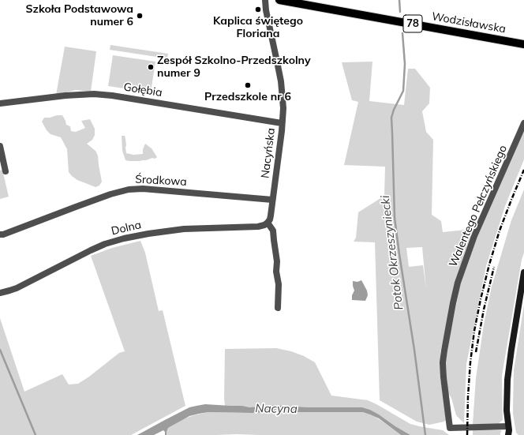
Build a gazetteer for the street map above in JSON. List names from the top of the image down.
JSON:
{
  "streets": {
    "main road": ["Wodzisławska", "78"],
    "street": [
      "Gołębia",
      "Nacyńska",
      "Środkowa",
      "Walentego Pełczyńskiego",
      "Dolna"
    ]
  },
  "crossings": [
    ["Gołębia", "Nacyńska"],
    ["Nacyńska", "Środkowa"],
    ["Nacyńska", "Dolna"]
  ],
  "water": ["Potok Okrzeszyniecki", "Nacyna"],
  "places": [
    "Kaplica świętego Floriana",
    "Szkoła Podstawowa numer 6",
    "Zespół Szkolno-Przedszkolny numer 9",
    "Przedszkole nr 6"
  ]
}
